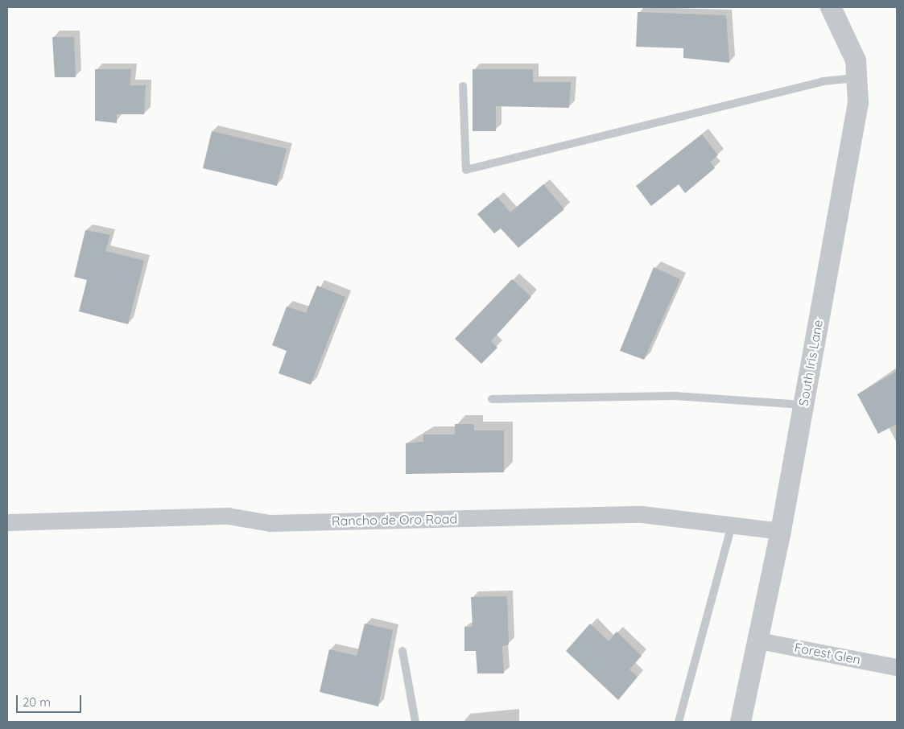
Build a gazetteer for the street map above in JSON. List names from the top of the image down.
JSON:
{
  "streets": {
    "street": ["South Iris Lane", "Rancho de Oro Road", "Forest Glen"]
  },
  "crossings": [
    ["South Iris Lane", "Rancho de Oro Road"],
    ["South Iris Lane", "Forest Glen"]
  ],
  "scale_bar": "20 m"
}
